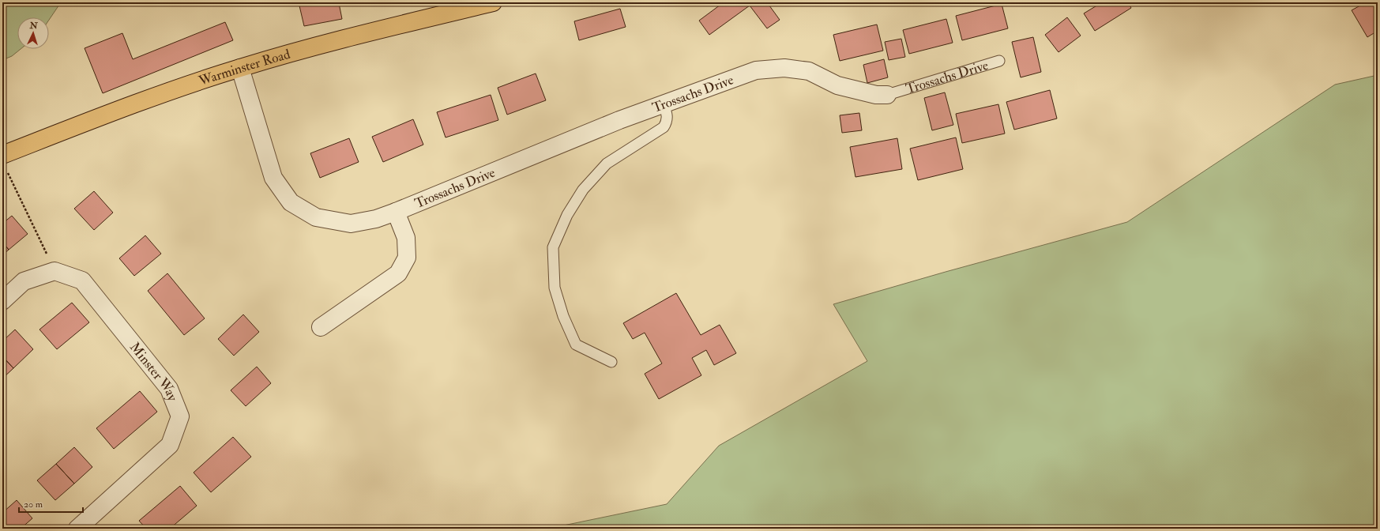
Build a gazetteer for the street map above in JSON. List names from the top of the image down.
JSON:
{
  "streets": {
    "highway": ["Warminster Road"],
    "street": ["Trossachs Drive", "Minster Way"]
  },
  "crossings": [
    ["Warminster Road", "Trossachs Drive"]
  ],
  "scale_bar": "20 m",
  "north": "top"
}
